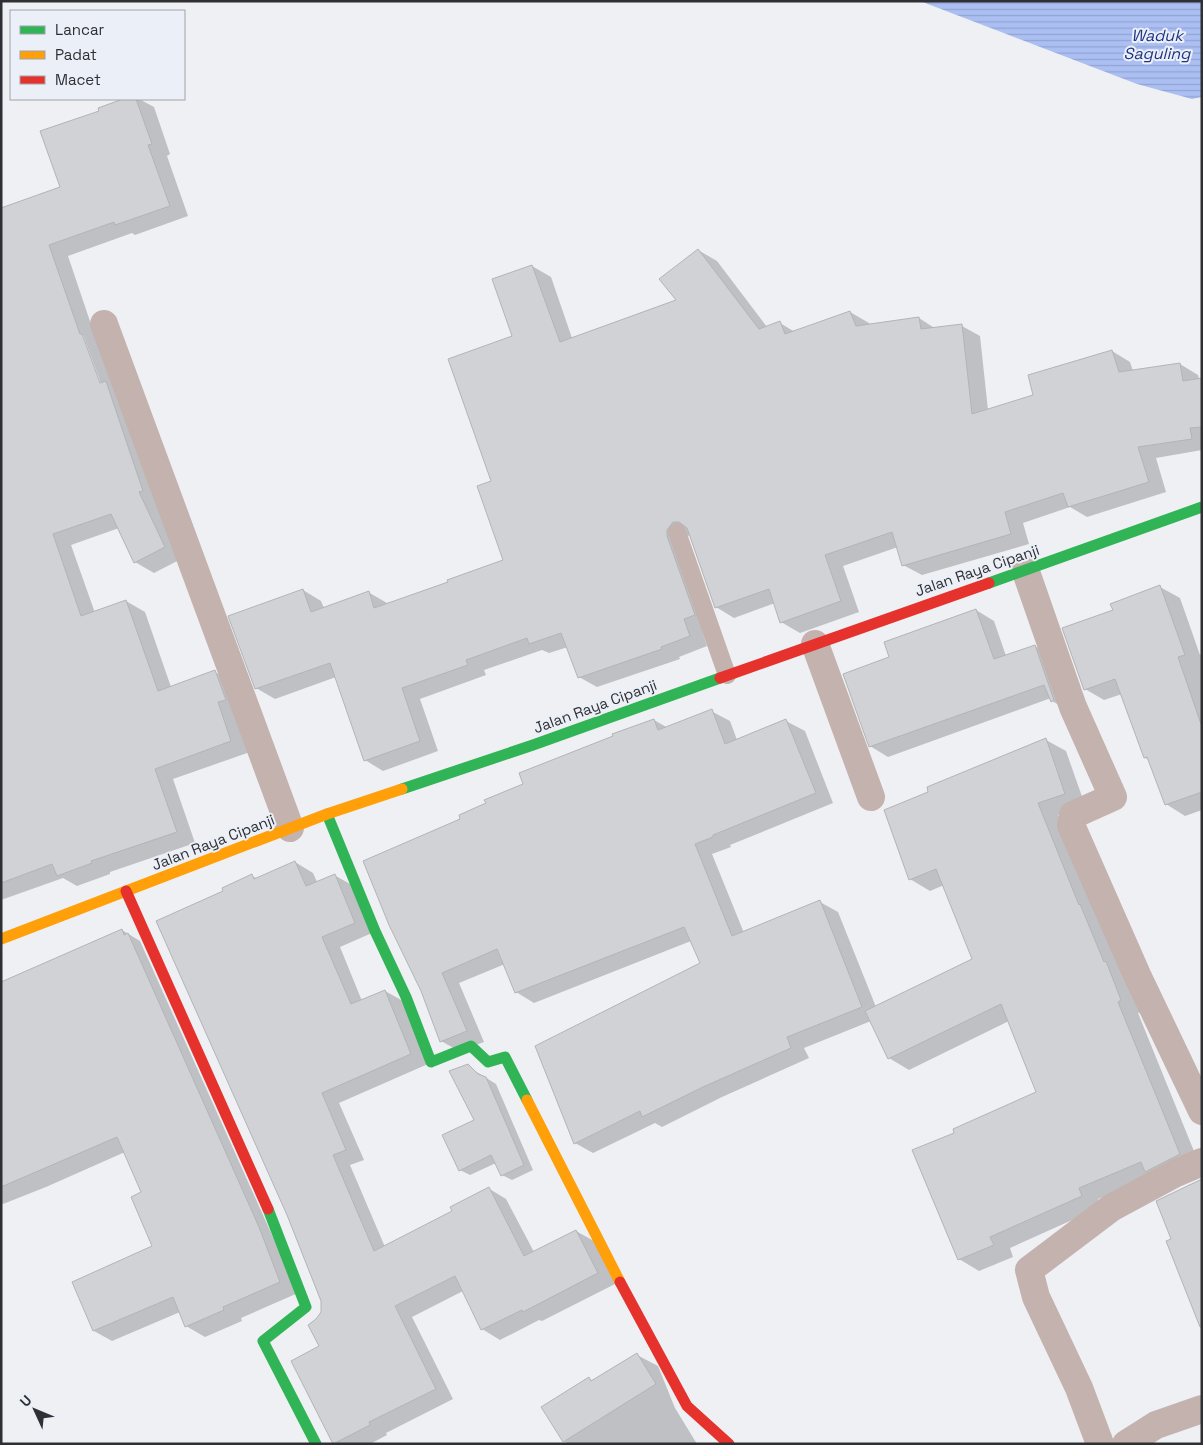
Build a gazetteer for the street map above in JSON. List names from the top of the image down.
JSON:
{
  "streets": {
    "street": ["Jalan Raya Cipanji"]
  },
  "water": ["Waduk Saguling"],
  "legend": ["Lancar", "Padat", "Macet"],
  "north": "top left"
}
